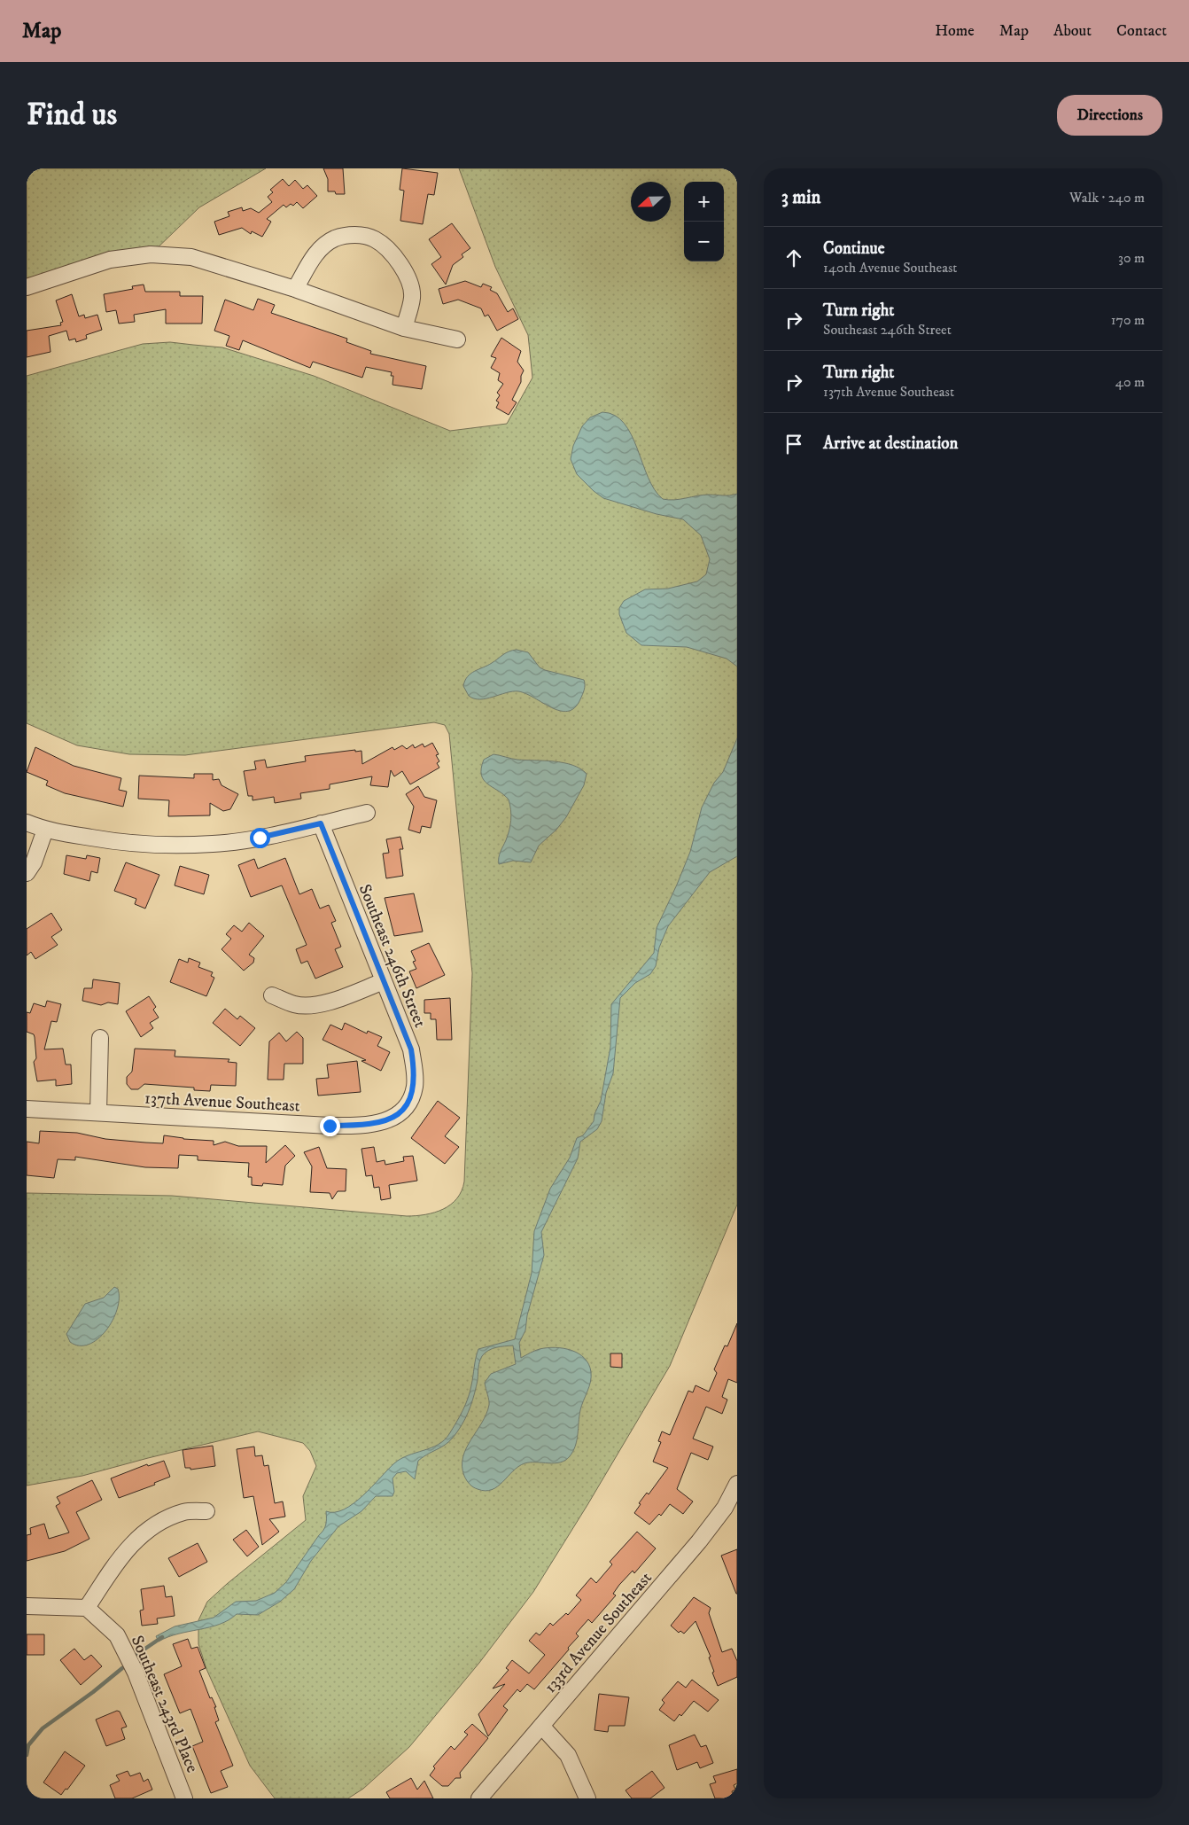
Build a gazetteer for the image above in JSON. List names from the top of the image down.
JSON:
{
  "streets": {
    "street": [
      "Southeast 246th Street",
      "137th Avenue Southeast",
      "133rd Avenue Southeast",
      "Southeast 243rd Place"
    ]
  },
  "crossings": [
    ["Southeast 246th Street", "137th Avenue Southeast"]
  ],
  "north": "left",
  "page": {
    "header": "Map",
    "nav": [
      "Home",
      "Map",
      "About",
      "Contact"
    ],
    "buttons": "Directions",
    "title": "Find us",
    "heading": ["3 min", "Walk · 240 m"],
    "map_buttons": ["+", "−"],
    "list": [
      ["Continue", "140th Avenue Southeast", "30 m"],
      ["Turn right", "Southeast 246th Street", "170 m"],
      ["Turn right", "137th Avenue Southeast", "40 m"],
      "Arrive at destination"
    ]
  }
}
